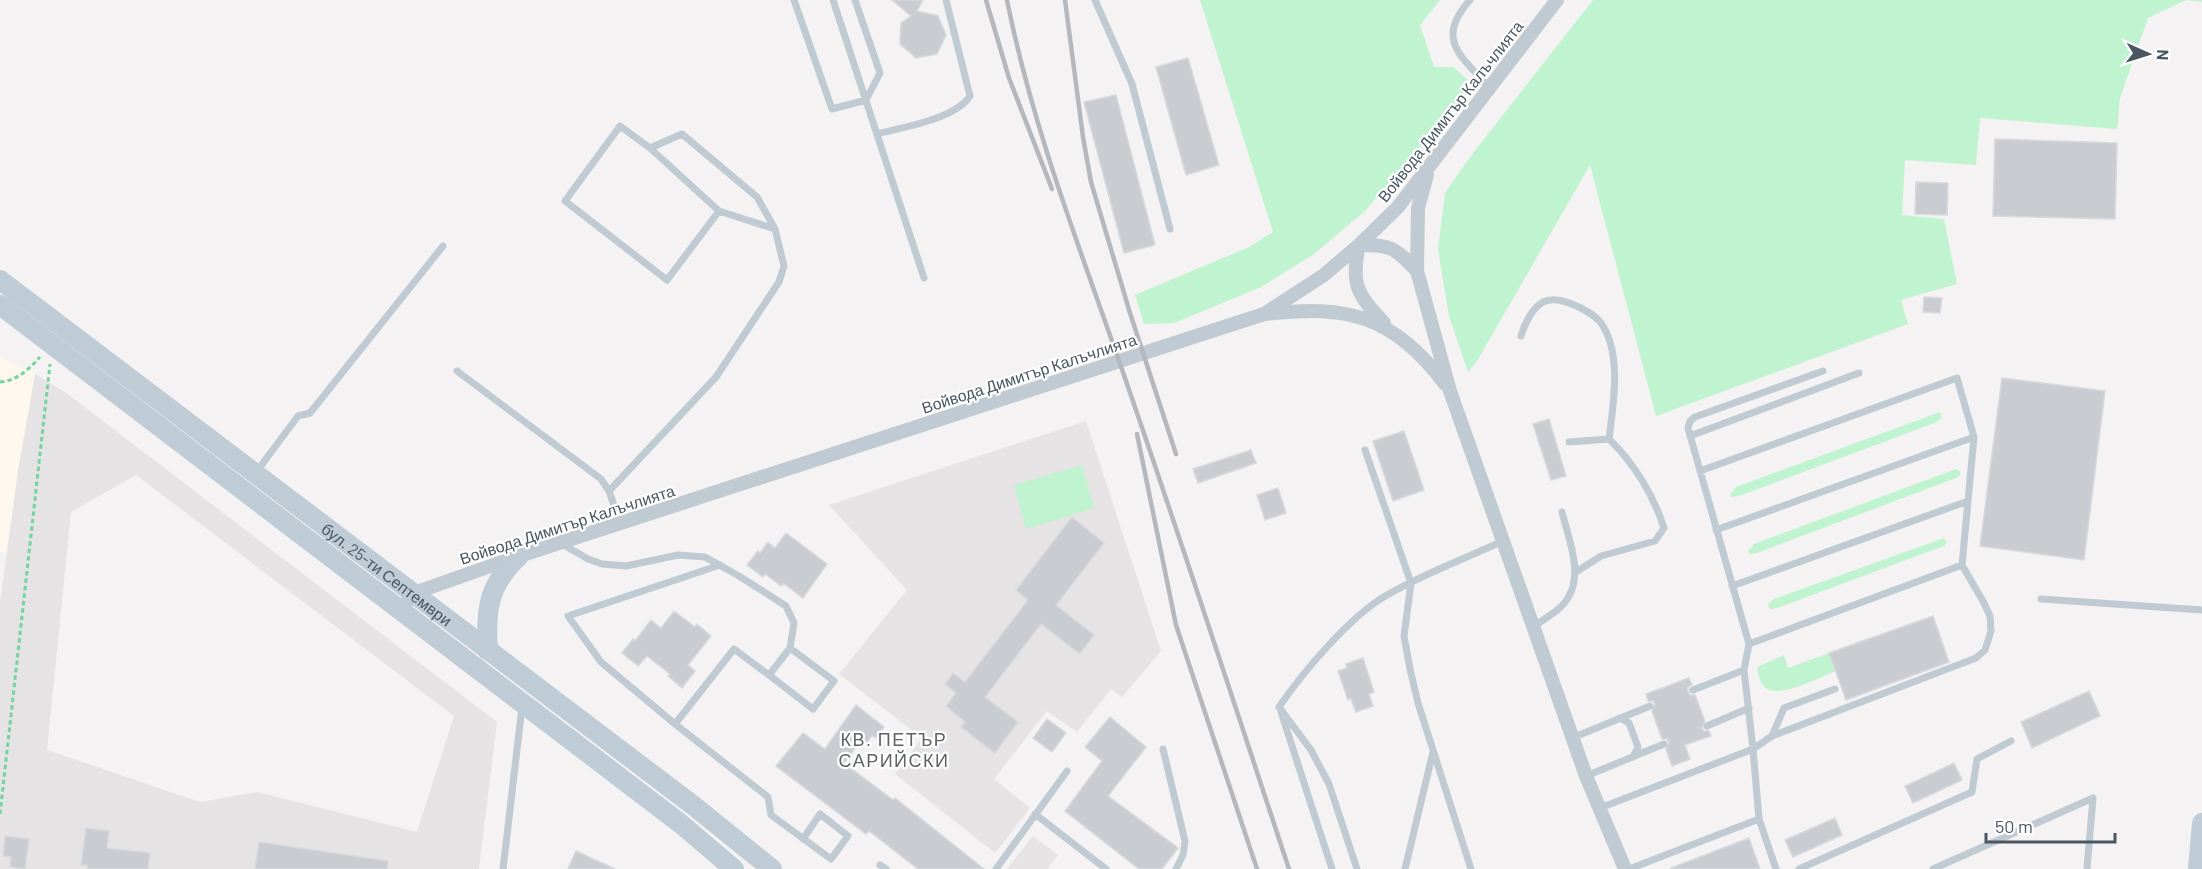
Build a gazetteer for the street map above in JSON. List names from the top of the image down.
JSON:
{
  "streets": {
    "main road": ["бул. 25-ти Септември"],
    "street": ["Войвода Димитър Калъчлията"]
  },
  "crossings": [
    ["Войвода Димитър Калъчлията", "бул. 25-ти Септември"]
  ],
  "districts": ["КВ. ПЕТЪР САРИЙСКИ"],
  "scale_bar": "50 m",
  "north": "right"
}
